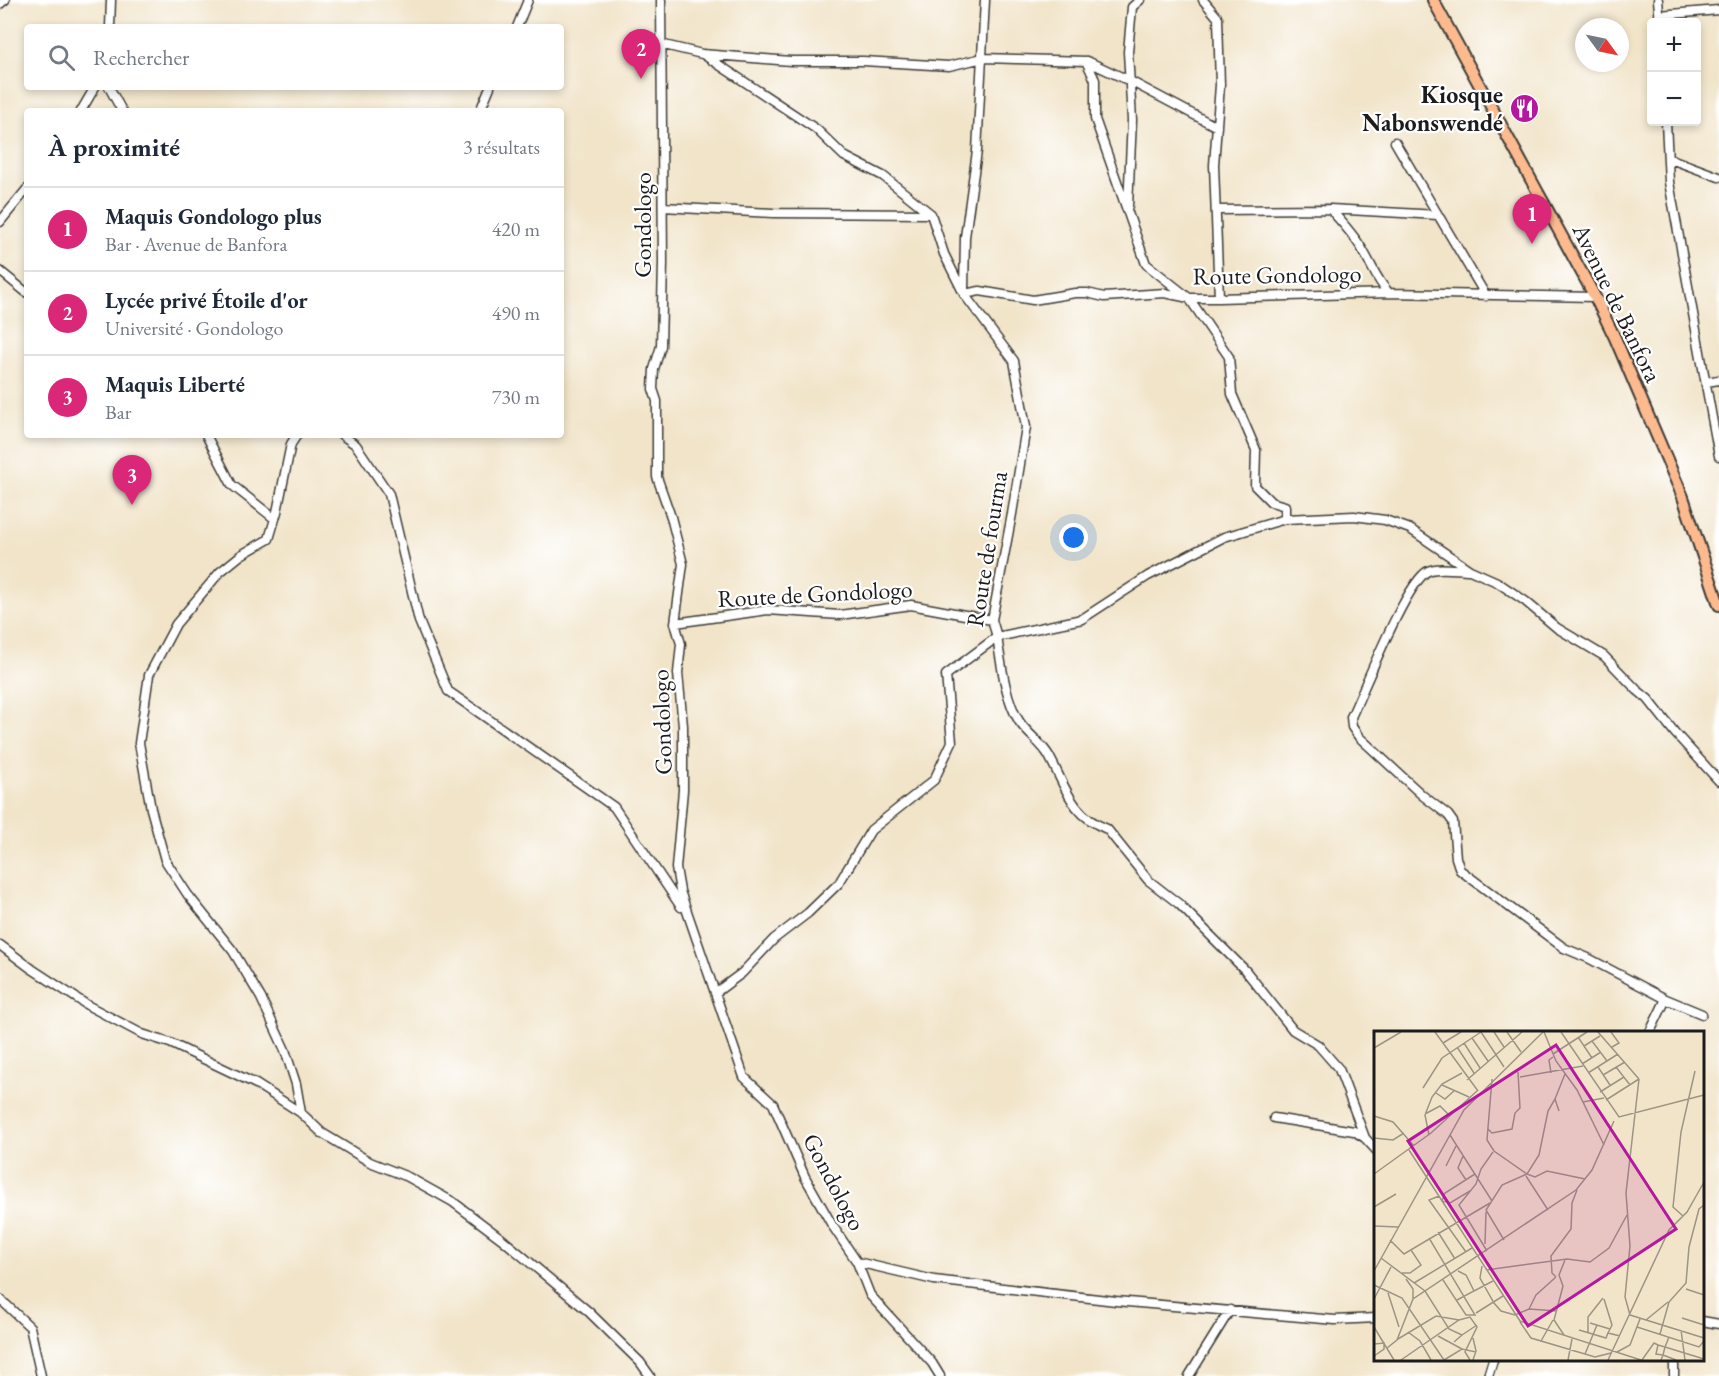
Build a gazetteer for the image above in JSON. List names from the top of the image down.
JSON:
{
  "streets": {
    "main road": ["Avenue de Banfora"],
    "street": [
      "Gondologo",
      "Route Gondologo",
      "Route de fourma",
      "Route de Gondologo"
    ]
  },
  "crossings": [
    ["Gondologo", "Route de fourma"],
    ["Gondologo", "Route de Gondologo"],
    ["Route Gondologo", "Avenue de Banfora"],
    ["Route Gondologo", "Route de fourma"],
    ["Route de fourma", "Route de Gondologo"]
  ],
  "places": {
    "restaurant": ["Kiosque Nabonswendé"]
  },
  "north": "bottom right",
  "page": {
    "map_buttons": ["+", "−"],
    "search": "Rechercher",
    "pins": ["2", "1", "3"],
    "heading": ["À proximité", "3 résultats"],
    "list": [
      {
        "mark": "1",
        "name": "Maquis Gondologo plus",
        "note": "Bar · Avenue de Banfora",
        "value": "420 m"
      },
      {
        "mark": "2",
        "name": "Lycée privé Étoile d'or",
        "note": "Université · Gondologo",
        "value": "490 m"
      },
      {
        "mark": "3",
        "name": "Maquis Liberté",
        "note": "Bar",
        "value": "730 m"
      }
    ]
  }
}
